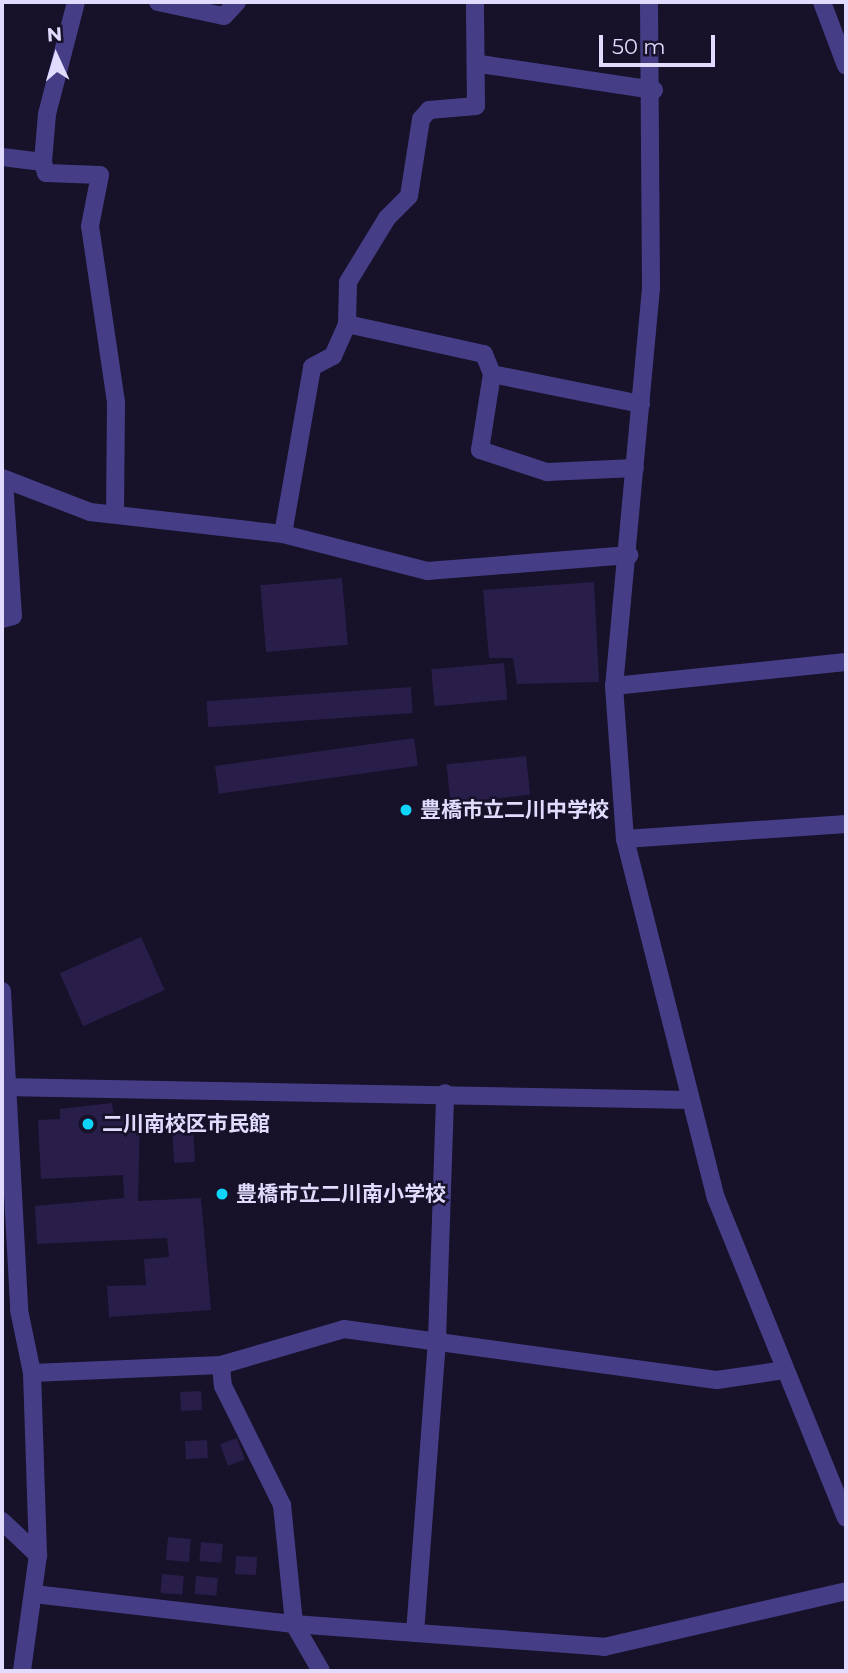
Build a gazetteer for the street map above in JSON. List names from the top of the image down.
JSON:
{
  "places": ["豊橋市立二川中学校", "二川南校区市民館", "豊橋市立二川南小学校"],
  "scale_bar": "50 m",
  "north": "top"
}
